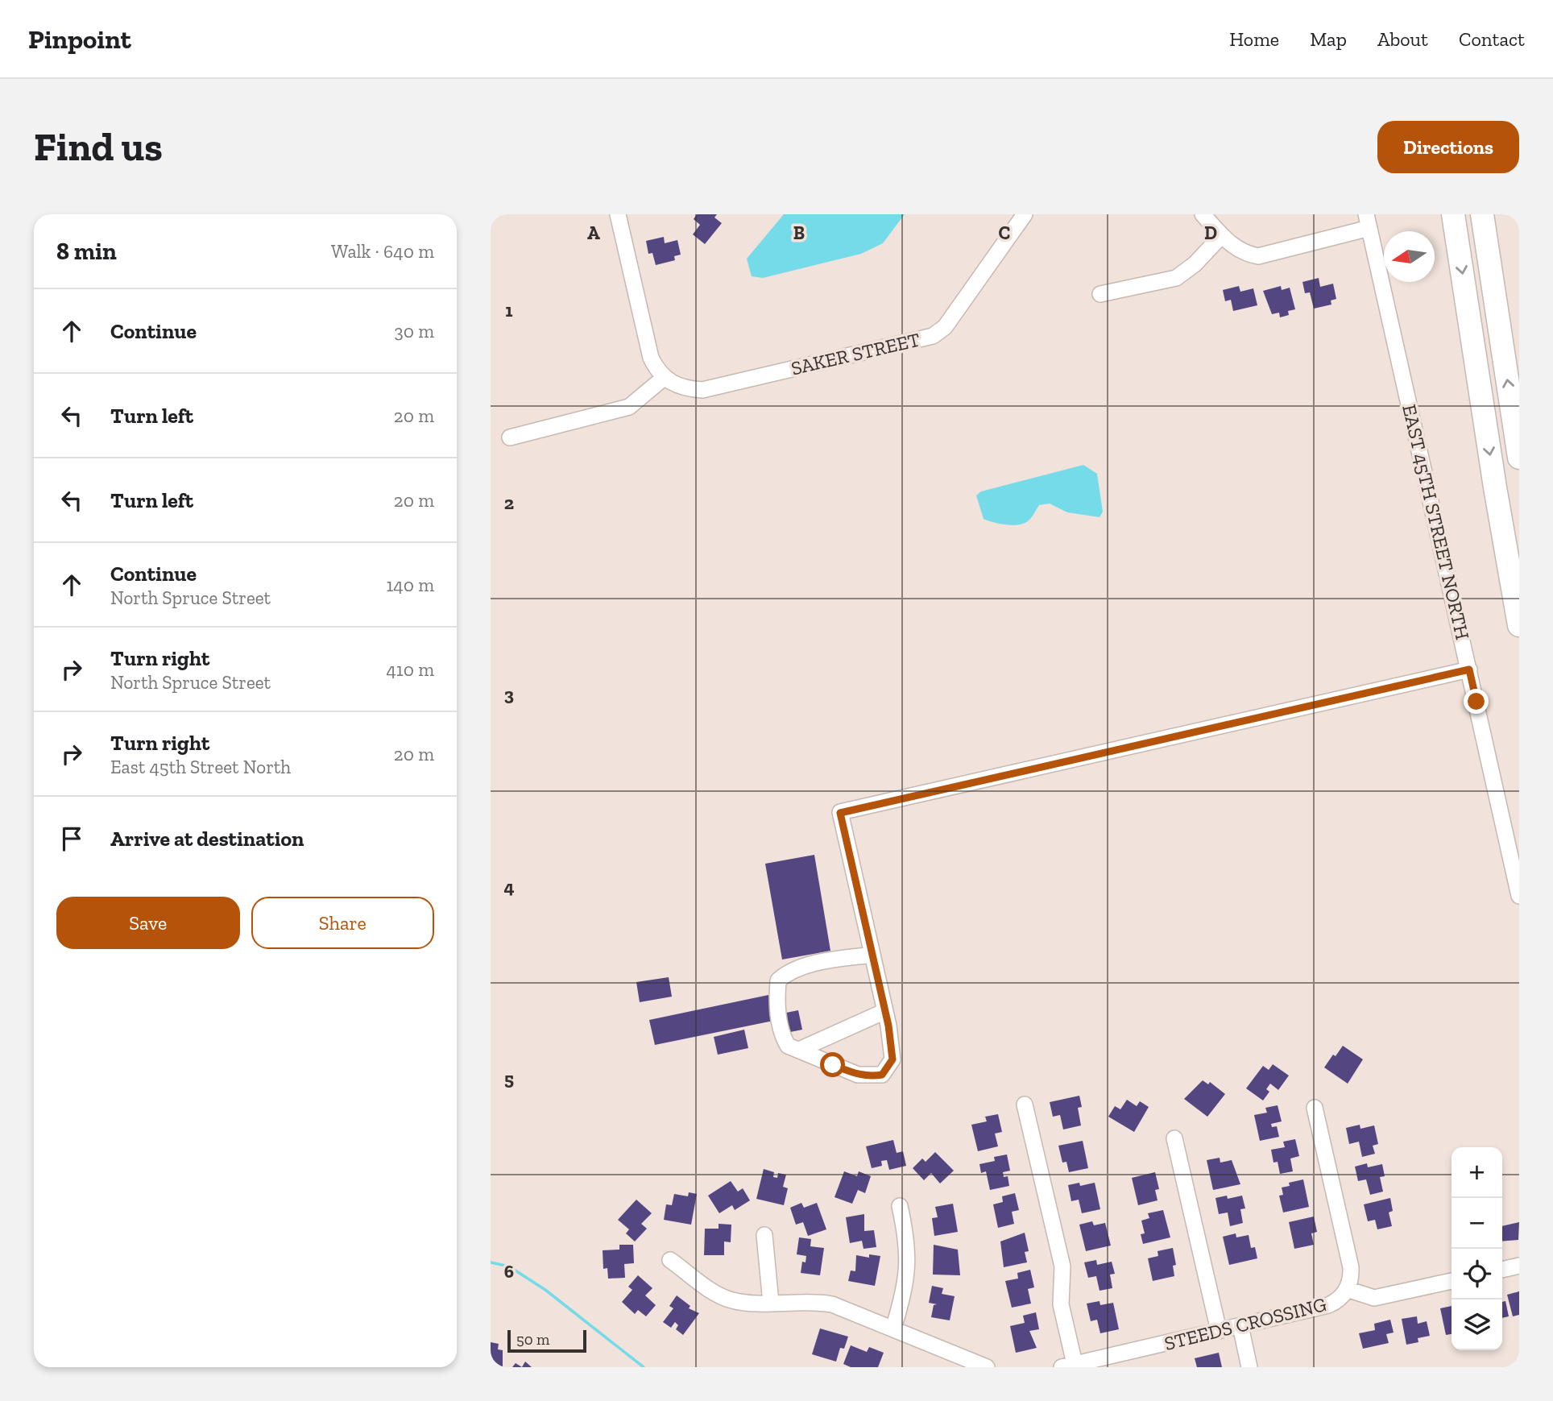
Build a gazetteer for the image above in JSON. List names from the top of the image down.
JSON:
{
  "streets": {
    "street": ["SAKER STREET", "EAST 45TH STREET NORTH", "STEEDS CROSSING"]
  },
  "scale_bar": "50 m",
  "north": "left",
  "page": {
    "header": "Pinpoint",
    "nav": [
      "Home",
      "Map",
      "About",
      "Contact"
    ],
    "buttons": [
      "Directions",
      ["Save", "Share"]
    ],
    "title": "Find us",
    "heading": ["8 min", "Walk · 640 m"],
    "list": [
      ["Continue", "30 m"],
      ["Turn left", "20 m"],
      ["Turn left", "20 m"],
      ["Continue", "North Spruce Street", "140 m"],
      ["Turn right", "North Spruce Street", "410 m"],
      ["Turn right", "East 45th Street North", "20 m"],
      "Arrive at destination"
    ],
    "map_buttons": ["+", "−"],
    "scale": "50 m"
  },
  "grid": {
    "columns": [
      "A",
      "B",
      "C",
      "D"
    ],
    "rows": [
      "1",
      "2",
      "3",
      "4",
      "5",
      "6"
    ]
  }
}
